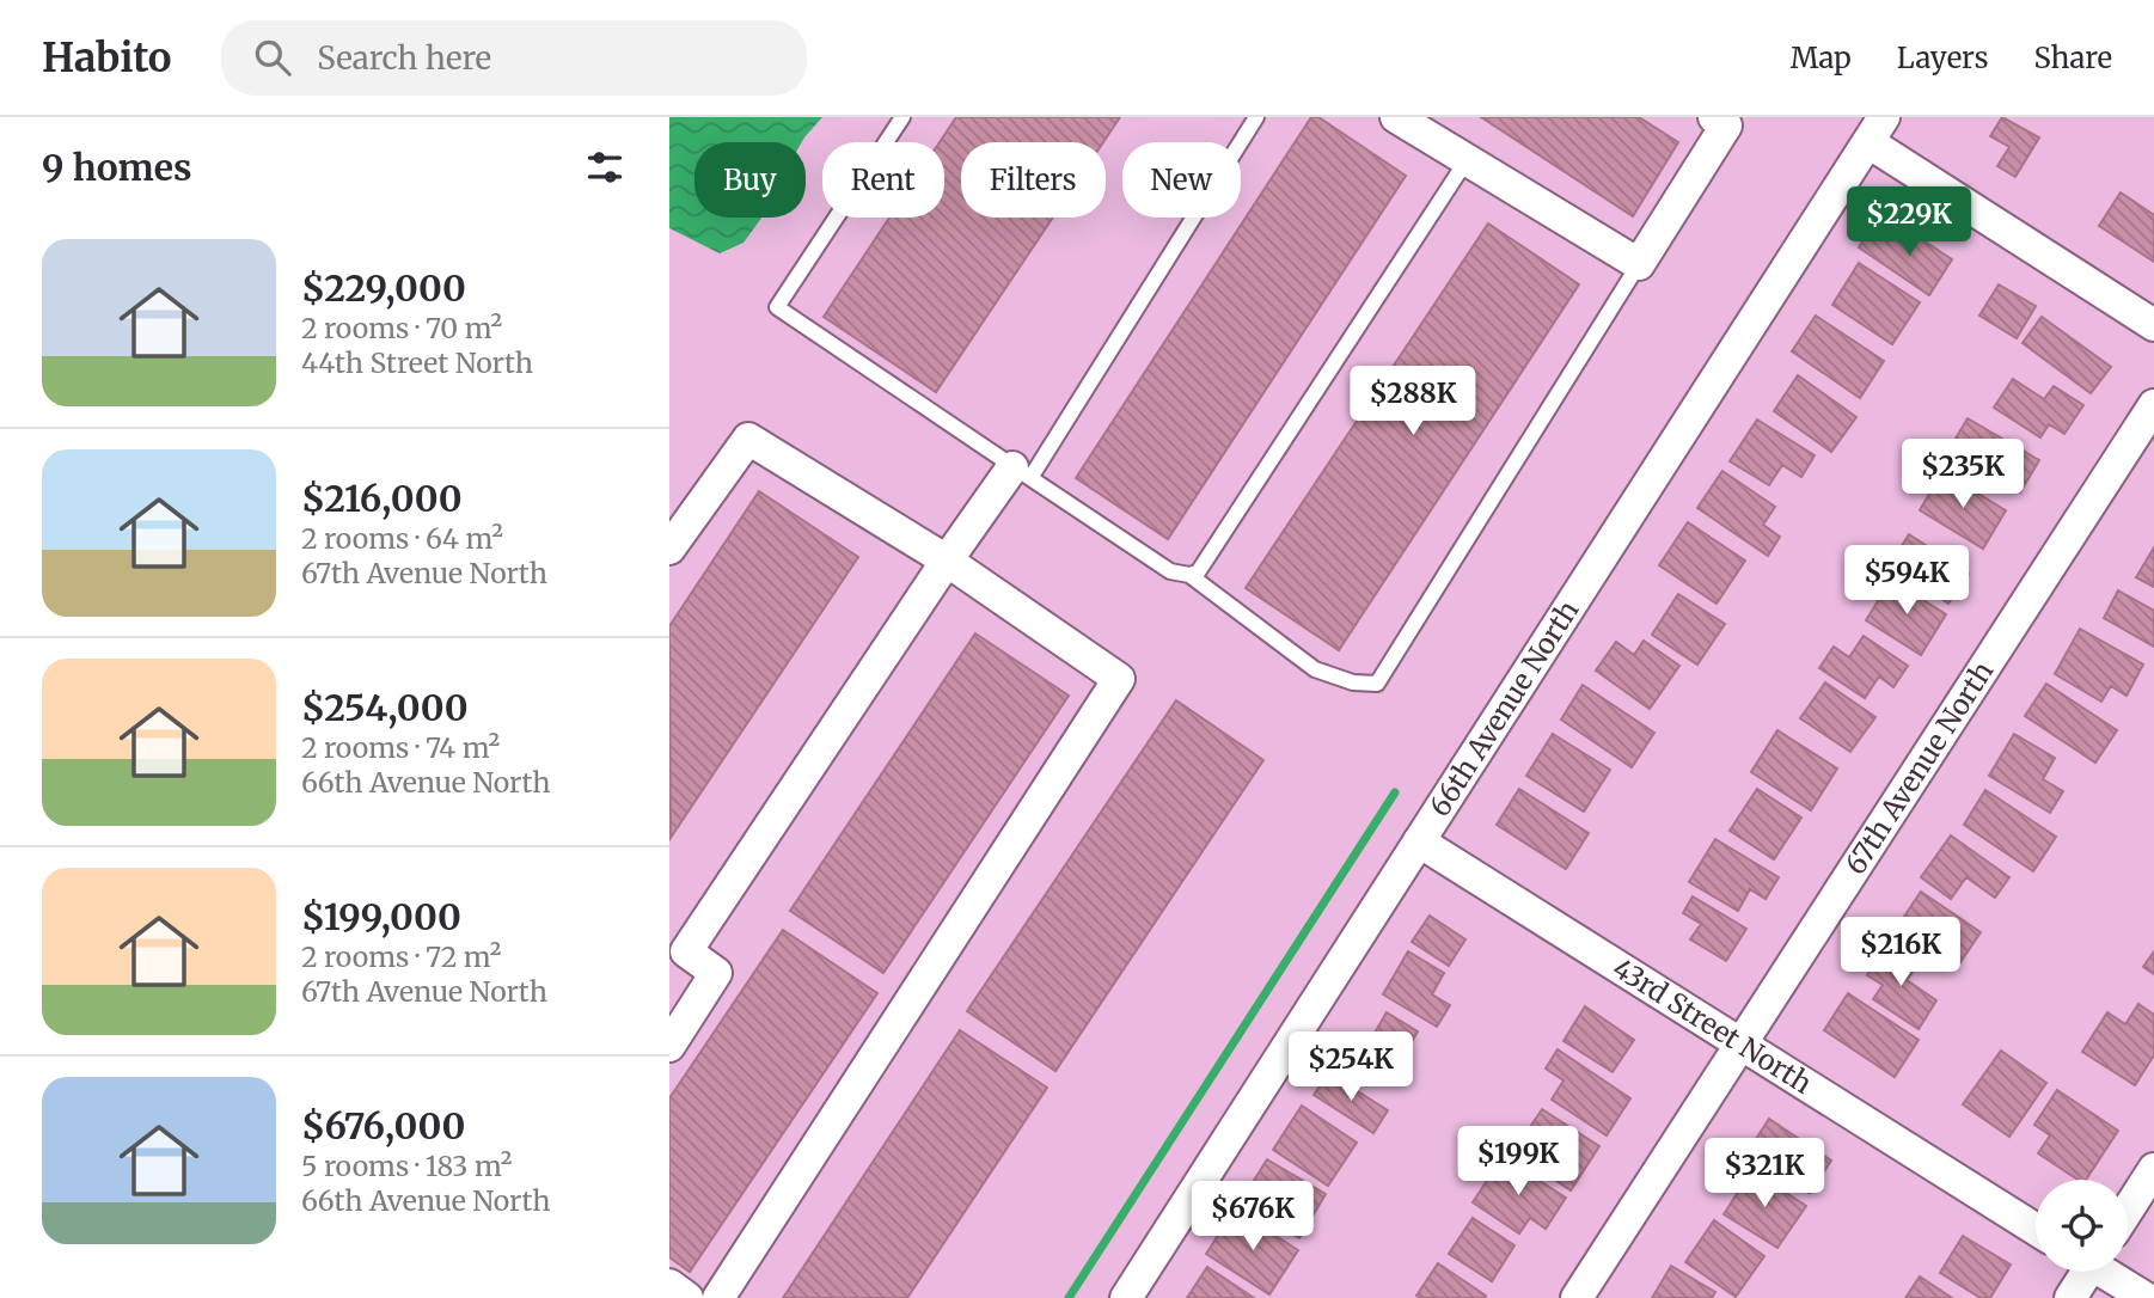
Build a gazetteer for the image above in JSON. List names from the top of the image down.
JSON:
{
  "streets": {
    "street": ["66th Avenue North", "67th Avenue North", "43rd Street North"]
  },
  "crossings": [
    ["66th Avenue North", "43rd Street North"],
    ["67th Avenue North", "43rd Street North"]
  ],
  "page": {
    "header": "Habito",
    "search": "Search here",
    "nav": ["Map", "Layers", "Share"],
    "heading": "9 homes",
    "chip": [
      "Buy",
      "Rent",
      "Filters",
      "New"
    ],
    "price": [
      "$229K",
      "$288K",
      "$235K",
      "$594K",
      "$216K",
      "$254K",
      "$199K",
      "$321K",
      "$676K"
    ],
    "list": [
      {
        "name": "$229,000",
        "note": "2 rooms · 70 m² · 44th Street North"
      },
      {
        "name": "$216,000",
        "note": "2 rooms · 64 m² · 67th Avenue North"
      },
      {
        "name": "$254,000",
        "note": "2 rooms · 74 m² · 66th Avenue North"
      },
      {
        "name": "$199,000",
        "note": "2 rooms · 72 m² · 67th Avenue North"
      },
      {
        "name": "$676,000",
        "note": "5 rooms · 183 m² · 66th Avenue North"
      }
    ]
  }
}
